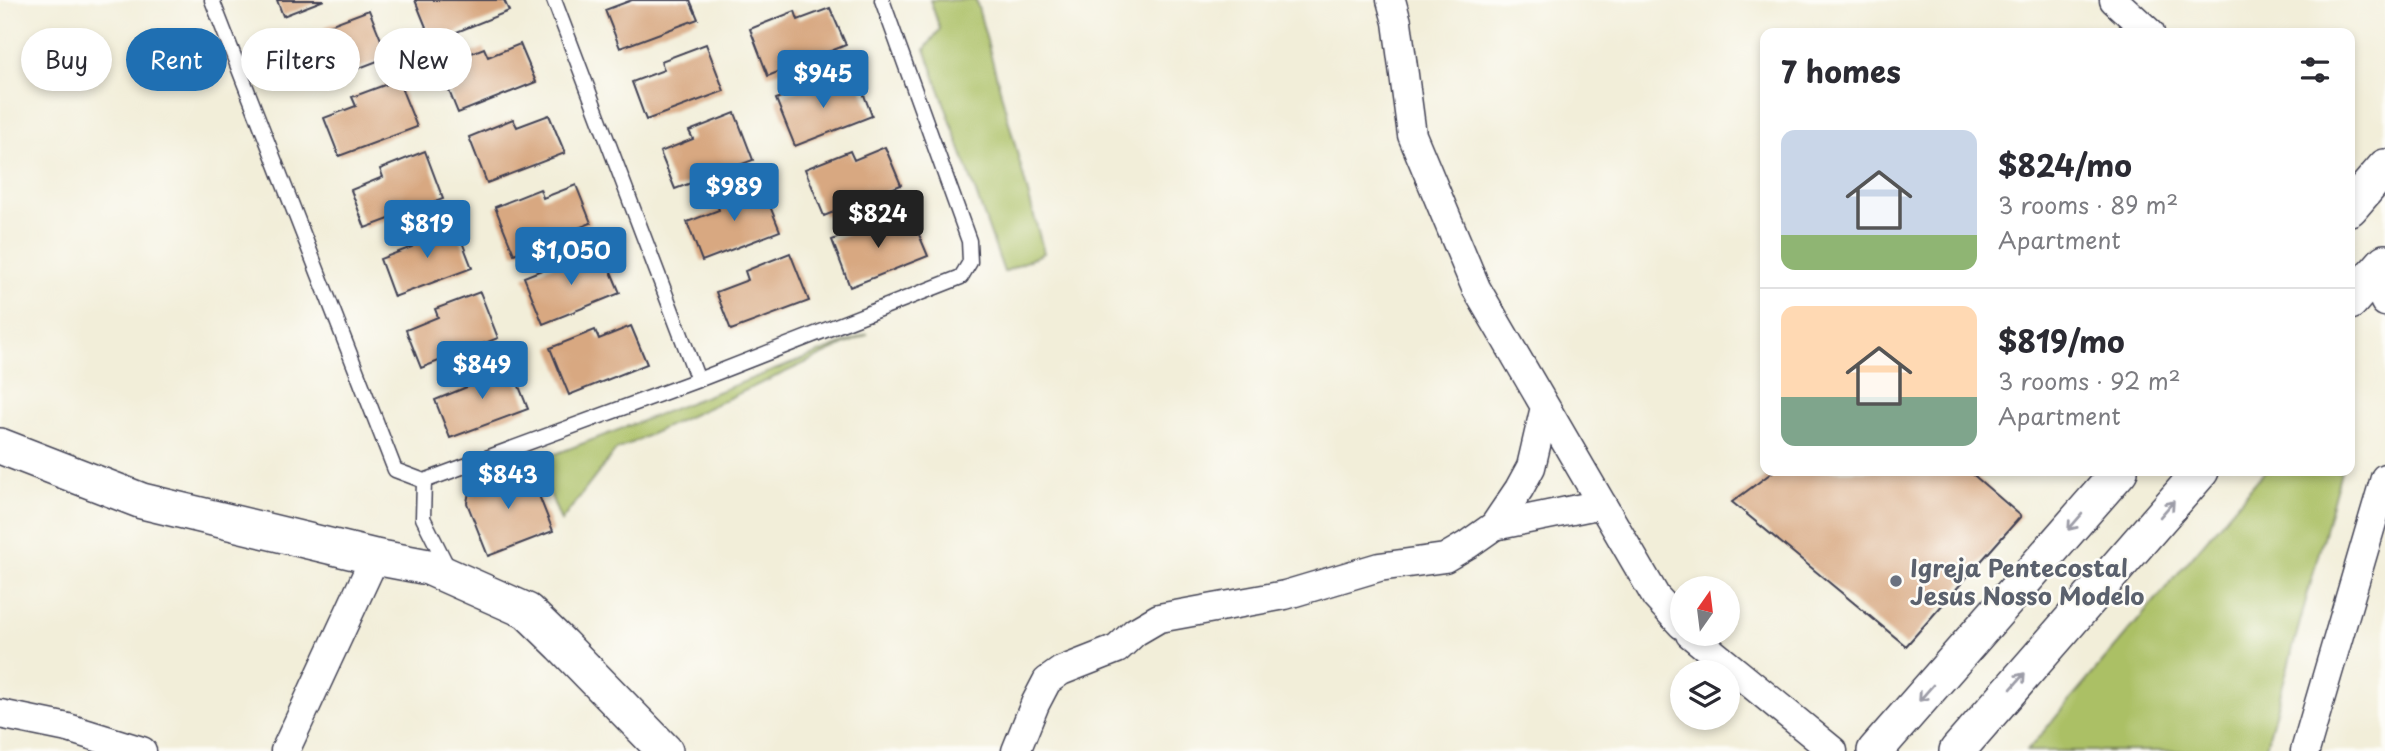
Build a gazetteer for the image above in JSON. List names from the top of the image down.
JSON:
{
  "places": ["Igreja Pentecostal Jesus Nosso Modelo"],
  "north": "top",
  "page": {
    "chip": [
      "Buy",
      "Rent",
      "Filters",
      "New"
    ],
    "heading": "7 homes",
    "price": [
      "$945",
      "$989",
      "$824",
      "$819",
      "$1,050",
      "$849",
      "$843"
    ],
    "list": [
      {
        "name": "$824/mo",
        "note": "3 rooms · 89 m² · Apartment"
      },
      {
        "name": "$819/mo",
        "note": "3 rooms · 92 m² · Apartment"
      }
    ]
  }
}
